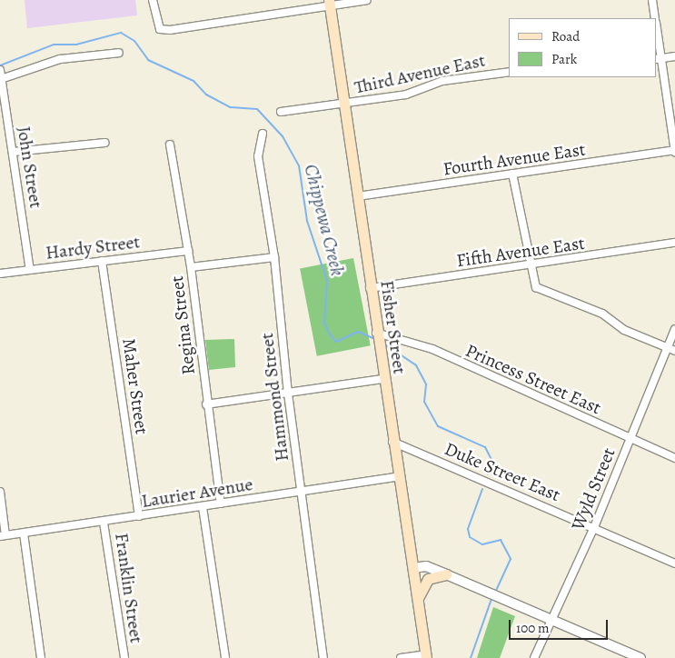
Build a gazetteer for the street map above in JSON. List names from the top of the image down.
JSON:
{
  "streets": {
    "main road": ["Fisher Street"],
    "street": [
      "Third Avenue East",
      "Fourth Avenue East",
      "John Street",
      "Hardy Street",
      "Fifth Avenue East",
      "Regina Street",
      "Princess Street East",
      "Maher Street",
      "Hammond Street",
      "Duke Street East",
      "Wyld Street",
      "Laurier Avenue",
      "Franklin Street"
    ]
  },
  "crossings": [
    ["Third Avenue East", "Fisher Street"],
    ["Fourth Avenue East", "Fisher Street"],
    ["John Street", "Hardy Street"],
    ["Hardy Street", "Regina Street"],
    ["Hardy Street", "Maher Street"],
    ["Fifth Avenue East", "Fisher Street"],
    ["Regina Street", "Laurier Avenue"],
    ["Fisher Street", "Princess Street East"],
    ["Fisher Street", "Duke Street East"],
    ["Fisher Street", "Laurier Avenue"],
    ["Princess Street East", "Wyld Street"],
    ["Maher Street", "Laurier Avenue"],
    ["Hammond Street", "Laurier Avenue"],
    ["Duke Street East", "Wyld Street"],
    ["Laurier Avenue", "Franklin Street"]
  ],
  "water": ["Chippewa Creek"],
  "legend": ["Road", "Park"],
  "scale_bar": "100 m"
}
